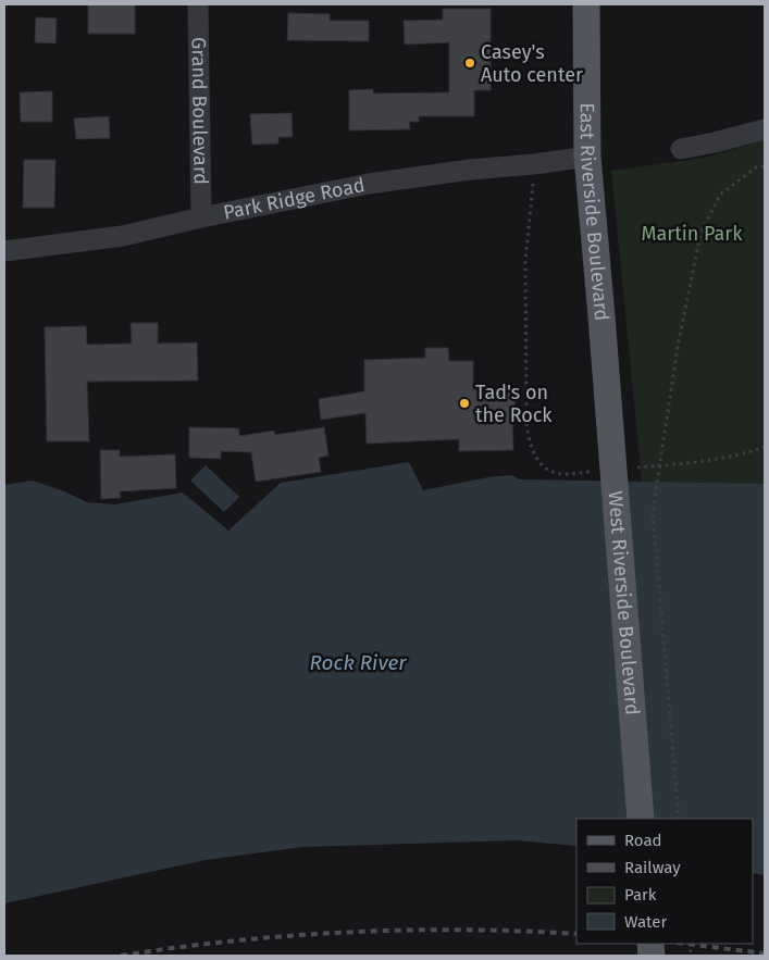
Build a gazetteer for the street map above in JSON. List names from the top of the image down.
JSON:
{
  "streets": {
    "main road": ["East Riverside Boulevard", "West Riverside Boulevard"],
    "street": ["Grand Boulevard", "Park Ridge Road"]
  },
  "crossings": [
    ["Grand Boulevard", "Park Ridge Road"],
    ["Park Ridge Road", "East Riverside Boulevard"],
    ["East Riverside Boulevard", "West Riverside Boulevard"]
  ],
  "water": ["Rock River"],
  "parks": ["Martin Park"],
  "places": ["Casey's Auto center", "Tad's on the Rock"],
  "legend": [
    "Road",
    "Railway",
    "Park",
    "Water"
  ]
}
